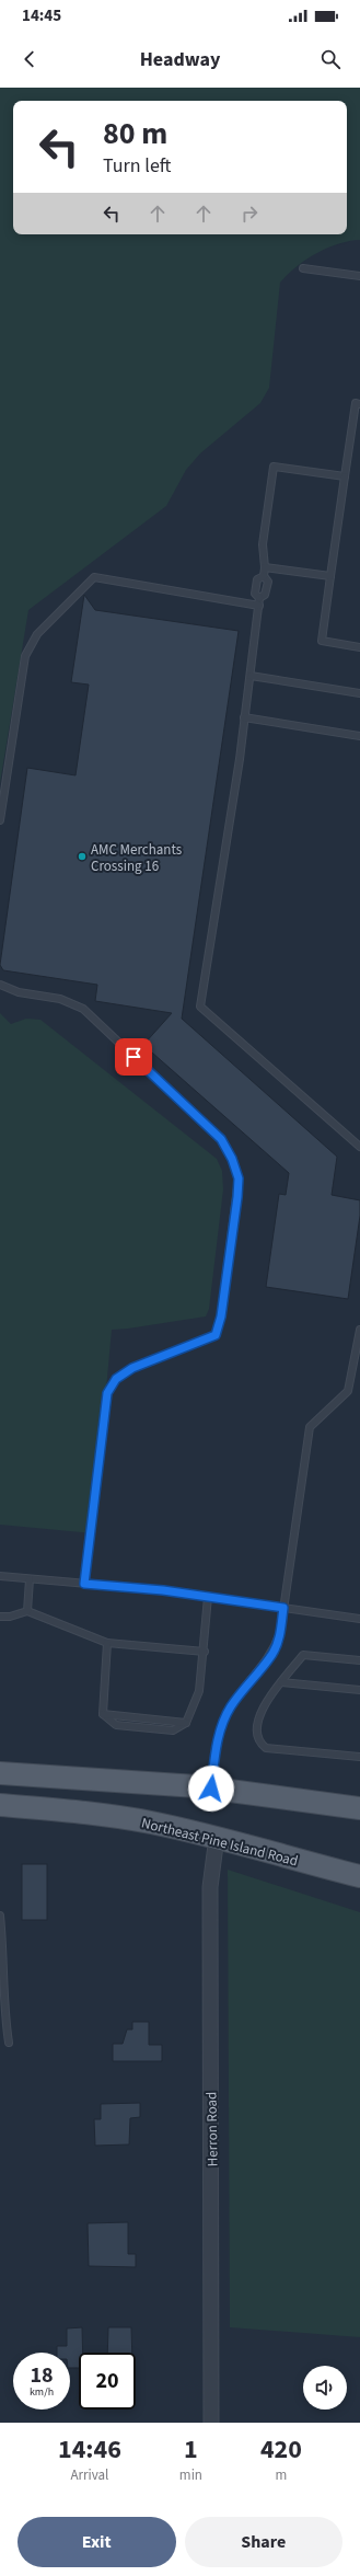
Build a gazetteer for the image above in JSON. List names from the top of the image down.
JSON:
{
  "streets": {
    "main road": ["Northeast Pine Island Road"],
    "street": ["Herron Road"]
  },
  "crossings": [
    ["Northeast Pine Island Road", "Herron Road"]
  ],
  "places": ["AMC Merchants Crossing 16"],
  "page": {
    "status": "14:45",
    "header": "Headway",
    "turn": ["80 m", "Turn left"],
    "speed": "18 km/h",
    "limit": "20",
    "eta": [
      "14:46",
      "Arrival",
      "1",
      "min",
      "420",
      "m"
    ],
    "buttons": ["Exit", "Share"]
  }
}
